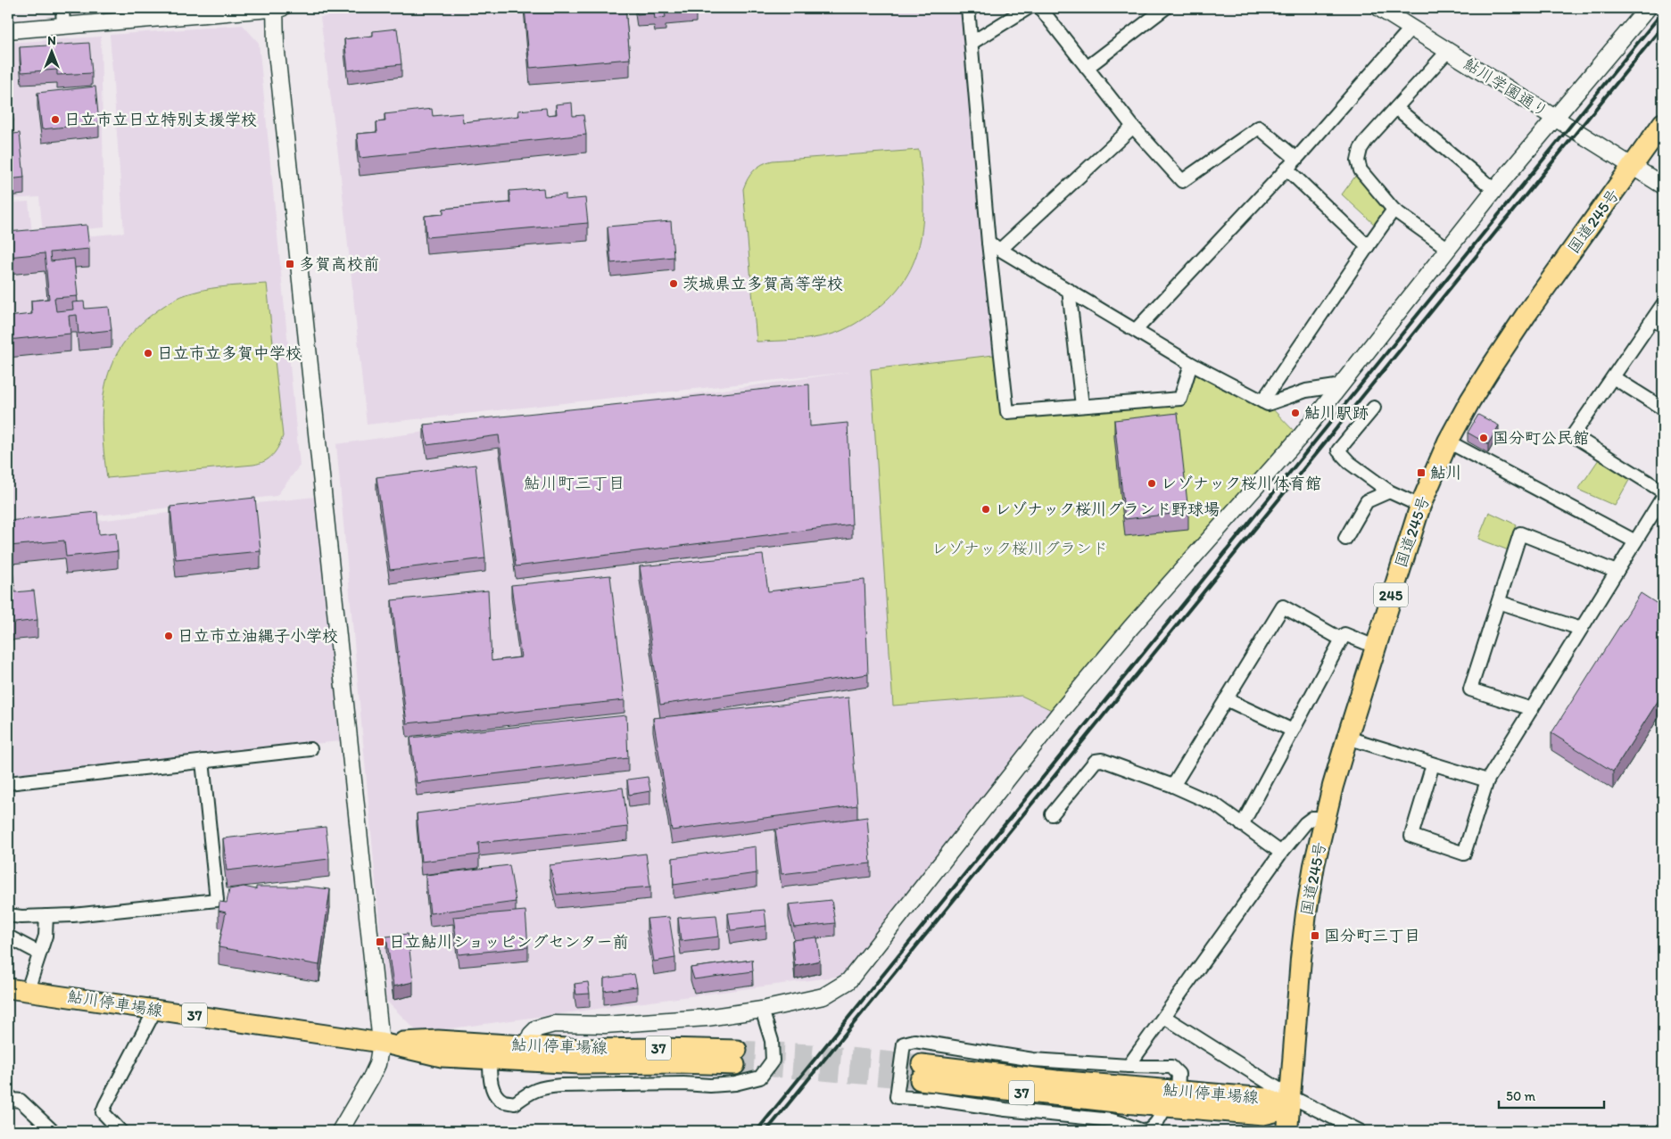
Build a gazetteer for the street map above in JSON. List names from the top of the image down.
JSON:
{
  "streets": {
    "highway": ["国道245号", "245"],
    "main road": ["鮎川停車場線", "37"],
    "street": ["鮎川学園通り"]
  },
  "crossings": [
    ["鮎川学園通り", "国道245号"],
    ["国道245号", "鮎川停車場線"]
  ],
  "districts": ["鮎川町三丁目"],
  "parks": ["レゾナック桜川グランド"],
  "places": {
    "other": [
      "日立市立日立特別支援学校",
      "茨城県立多賀高等学校",
      "日立市立多賀中学校",
      "鮎川駅跡",
      "国分町公民館",
      "レゾナック桜川体育館",
      "レゾナック桜川グランド野球場",
      "日立市立油縄子小学校"
    ],
    "transit": [
      "多賀高校前",
      "鮎川",
      "国分町三丁目",
      "日立鮎川ショッピングセンター前"
    ]
  },
  "scale_bar": "50 m",
  "north": "top"
}
